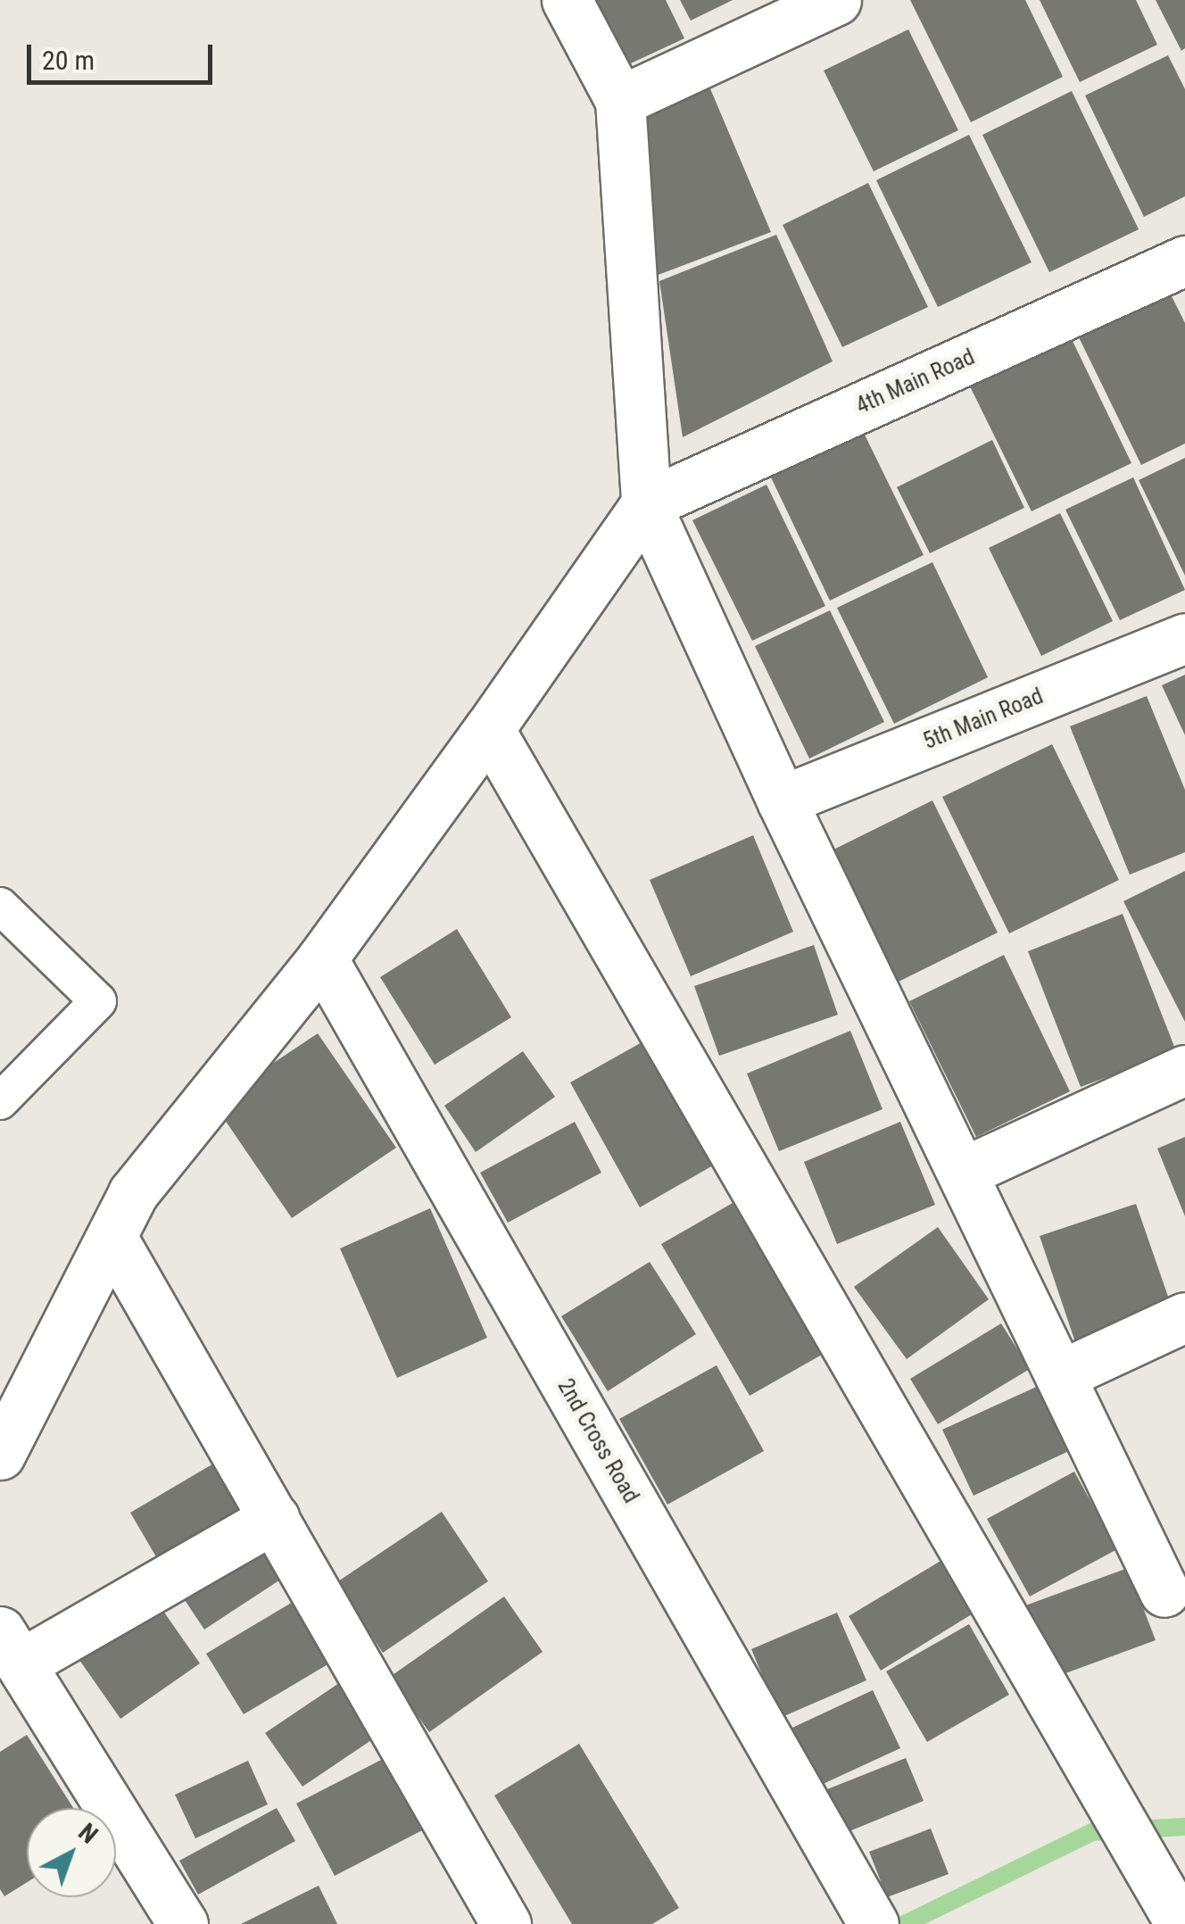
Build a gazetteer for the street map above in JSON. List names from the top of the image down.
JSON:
{
  "streets": {
    "street": ["4th Main Road", "5th Main Road", "2nd Cross Road"]
  },
  "scale_bar": "20 m",
  "north": "top right"
}
